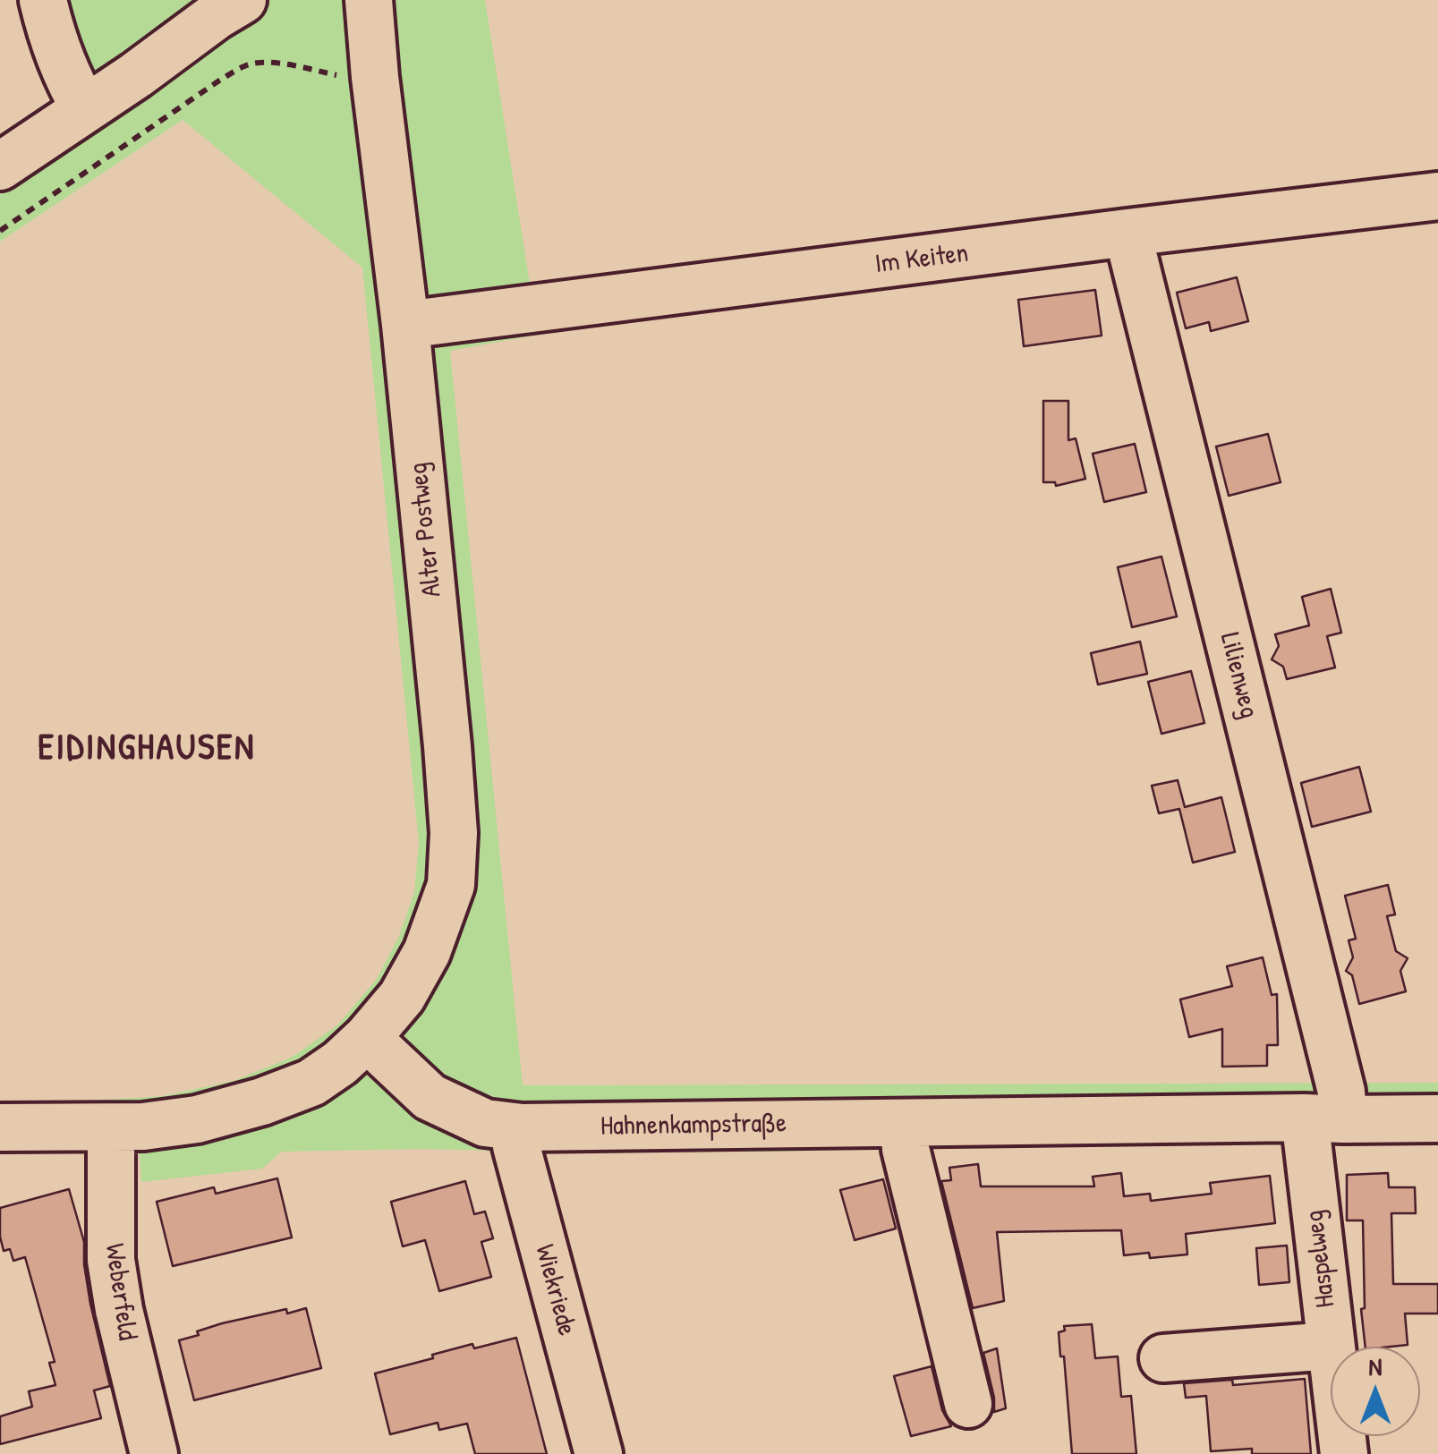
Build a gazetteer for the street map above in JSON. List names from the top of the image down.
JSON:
{
  "streets": {
    "street": [
      "Im Keiten",
      "Alter Postweg",
      "Lilienweg",
      "Hahnenkampstraße",
      "Haspelweg",
      "Wiekriede",
      "Weberfeld"
    ]
  },
  "crossings": [
    ["Im Keiten", "Alter Postweg"],
    ["Im Keiten", "Lilienweg"],
    ["Alter Postweg", "Hahnenkampstraße"],
    ["Lilienweg", "Hahnenkampstraße"],
    ["Lilienweg", "Haspelweg"],
    ["Hahnenkampstraße", "Haspelweg"],
    ["Hahnenkampstraße", "Wiekriede"]
  ],
  "districts": ["EIDINGHAUSEN"],
  "north": "top"
}
